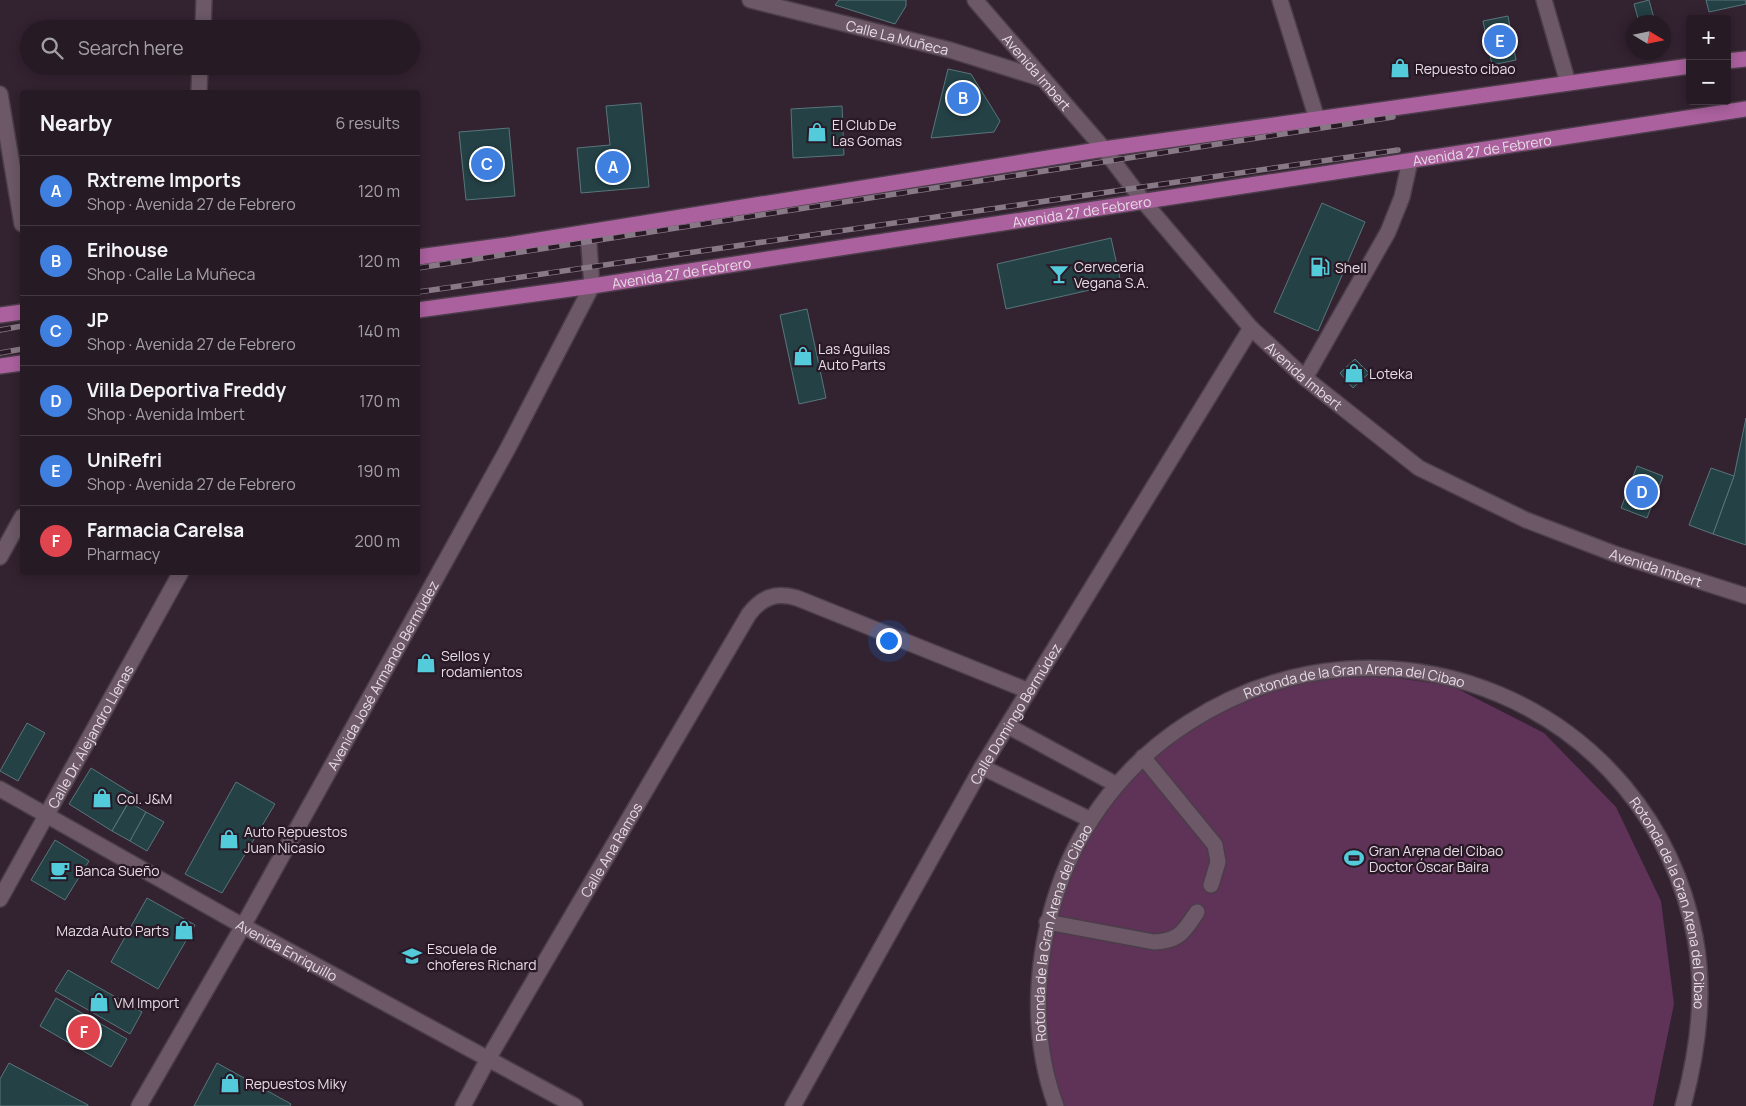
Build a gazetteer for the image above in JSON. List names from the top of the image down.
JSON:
{
  "streets": {
    "main road": ["Avenida 27 de Febrero"],
    "street": [
      "Calle La Muñeca",
      "Avenida Imbert",
      "Avenida José Armando Bermúdez",
      "Rotonda de la Gran Arena del Cibao",
      "Calle Domingo Bermúdez",
      "Calle Dr. Alejandro Llenas",
      "Calle Ana Ramos",
      "Avenida Enriquillo"
    ]
  },
  "crossings": [
    ["Calle La Muñeca", "Avenida Imbert"],
    ["Avenida Imbert", "Avenida 27 de Febrero"],
    ["Avenida Imbert", "Calle Domingo Bermúdez"],
    ["Avenida 27 de Febrero", "Avenida José Armando Bermúdez"],
    ["Avenida José Armando Bermúdez", "Avenida Enriquillo"],
    ["Calle Domingo Bermúdez", "Calle Ana Ramos"],
    ["Calle Dr. Alejandro Llenas", "Avenida Enriquillo"],
    ["Calle Ana Ramos", "Avenida Enriquillo"]
  ],
  "places": {
    "shop": [
      "Repuesto cibao",
      "El Club De Las Gomas",
      "Las Aguilas Auto Parts",
      "Loteka",
      "Sellos y rodamientos",
      "Col. J&M",
      "Auto Repuestos Juan Nicasio",
      "Mazda Auto Parts",
      "VM Import",
      "Repuestos Miky"
    ],
    "fuel station": ["Shell"],
    "bar": ["Cerveceria Vegana S.A."],
    "sports": ["Gran Arena del Cibao Doctor Óscar Baira"],
    "cafe": ["Banca Sueño"],
    "school or university": ["Escuela de choferes Richard"]
  },
  "north": "right",
  "page": {
    "map_buttons": ["+", "−"],
    "search": "Search here",
    "pins": [
      "E",
      "B",
      "C",
      "A",
      "D",
      "F"
    ],
    "heading": ["Nearby", "6 results"],
    "list": [
      {
        "mark": "A",
        "name": "Rxtreme Imports",
        "note": "Shop · Avenida 27 de Febrero",
        "value": "120 m"
      },
      {
        "mark": "B",
        "name": "Erihouse",
        "note": "Shop · Calle La Muñeca",
        "value": "120 m"
      },
      {
        "mark": "C",
        "name": "JP",
        "note": "Shop · Avenida 27 de Febrero",
        "value": "140 m"
      },
      {
        "mark": "D",
        "name": "Villa Deportiva Freddy",
        "note": "Shop · Avenida Imbert",
        "value": "170 m"
      },
      {
        "mark": "E",
        "name": "UniRefri",
        "note": "Shop · Avenida 27 de Febrero",
        "value": "190 m"
      },
      {
        "mark": "F",
        "name": "Farmacia Carelsa",
        "note": "Pharmacy",
        "value": "200 m"
      }
    ]
  }
}
